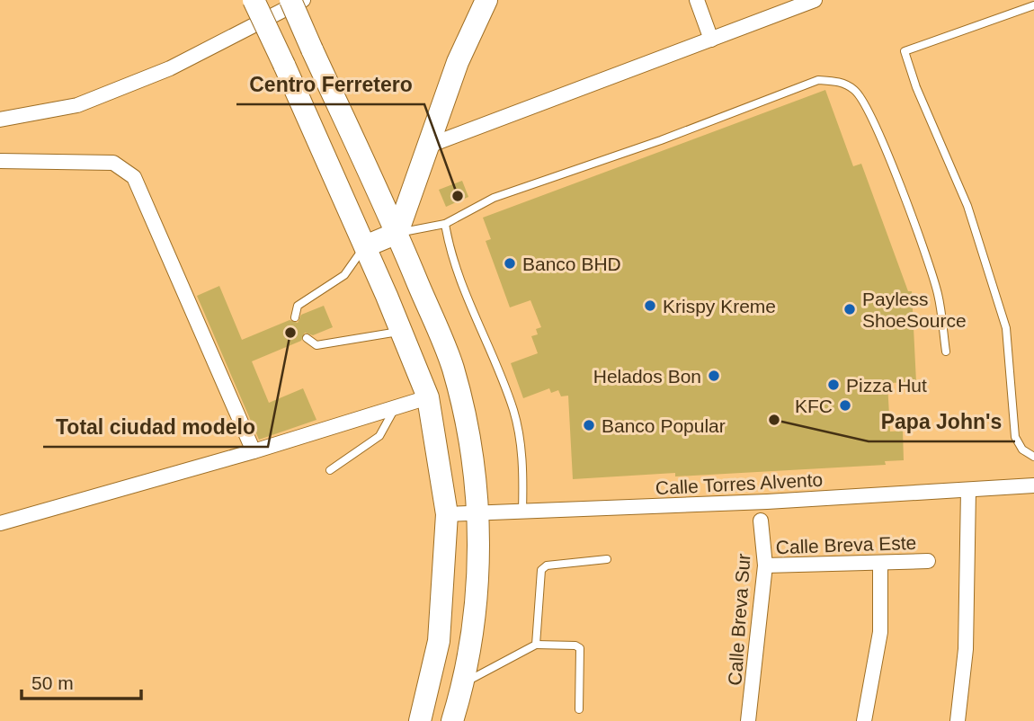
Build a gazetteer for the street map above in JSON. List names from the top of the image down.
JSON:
{
  "streets": {
    "street": ["Calle Torres Alvento", "Calle Breva Este", "Calle Breva Sur"]
  },
  "crossings": [
    ["Calle Breva Este", "Calle Breva Sur"]
  ],
  "places": [
    "Centro Ferretero",
    "Banco BHD",
    "Krispy Kreme",
    "Payless ShoeSource",
    "Total ciudad modelo",
    "Helados Bon",
    "Pizza Hut",
    "KFC",
    "Papa John's",
    "Banco Popular"
  ],
  "scale_bar": "50 m"
}
